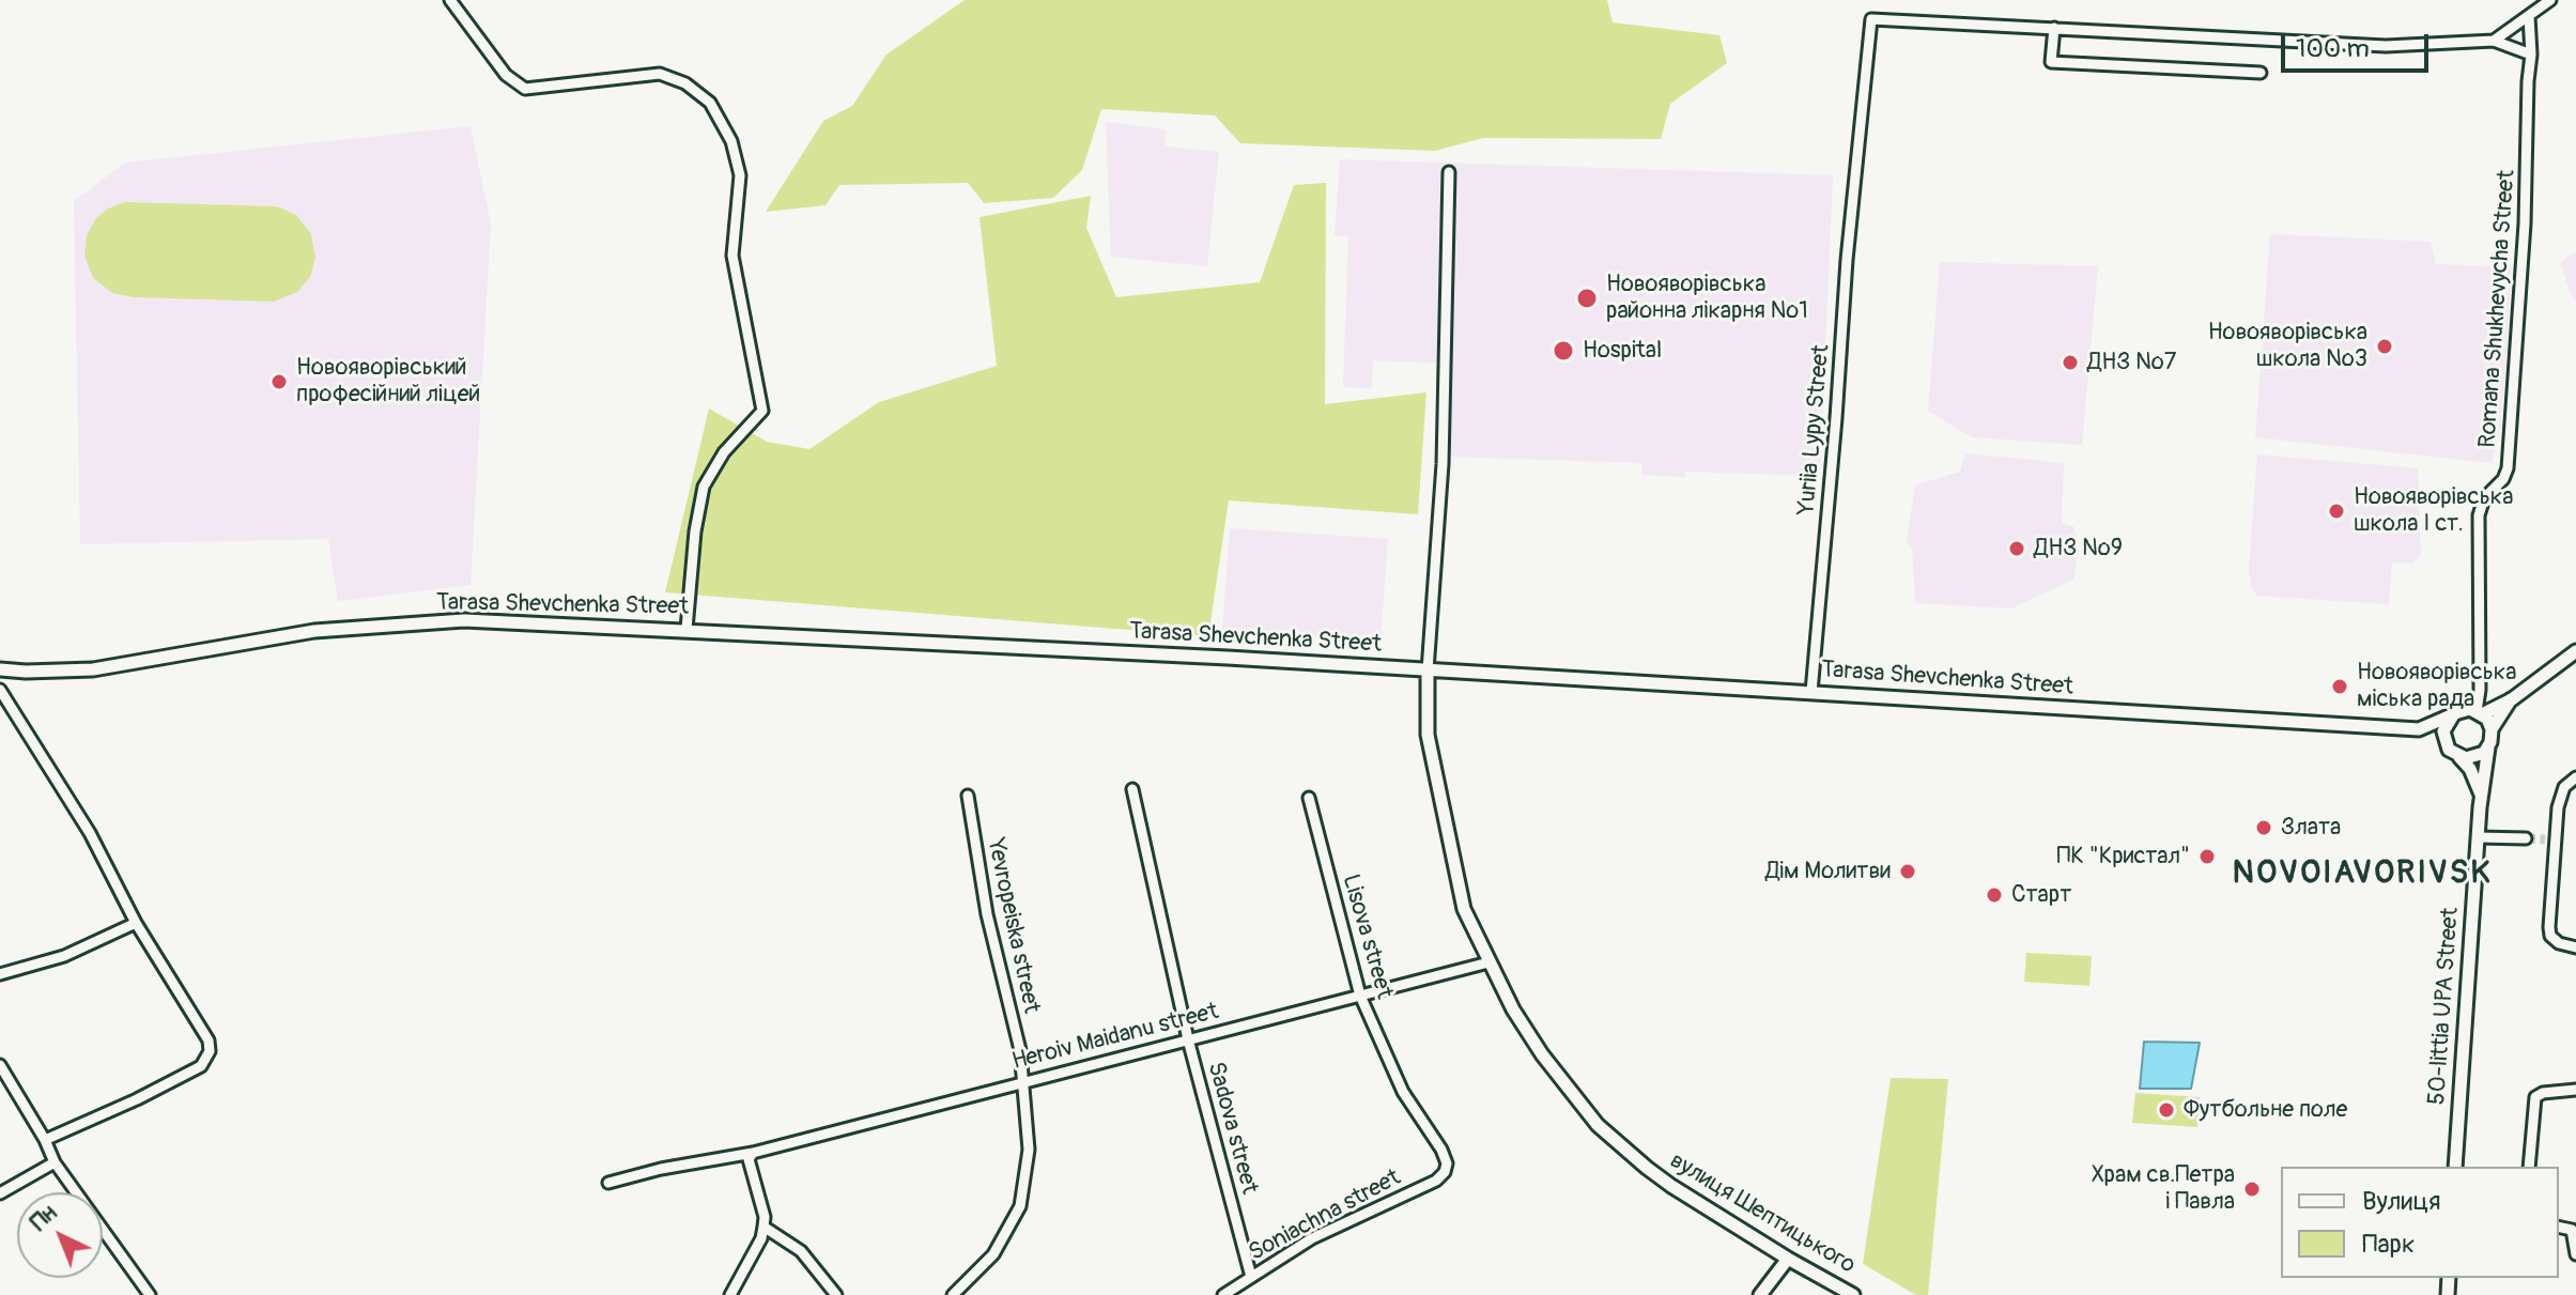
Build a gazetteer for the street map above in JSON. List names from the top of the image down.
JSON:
{
  "streets": {
    "street": [
      "Romana Shukhevycha Street",
      "Yuriia Lypy Street",
      "Tarasa Shevchenka Street",
      "Yevropeiska street",
      "Lisova street",
      "50-littia UPA Street",
      "Heroiv Maidanu street",
      "Sadova street",
      "вулиця Шептицького",
      "Soniachna street"
    ]
  },
  "crossings": [
    ["Romana Shukhevycha Street", "Tarasa Shevchenka Street"],
    ["Romana Shukhevycha Street", "50-littia UPA Street"],
    ["Yuriia Lypy Street", "Tarasa Shevchenka Street"],
    ["Tarasa Shevchenka Street", "50-littia UPA Street"],
    ["Tarasa Shevchenka Street", "вулиця Шептицького"],
    ["Yevropeiska street", "Heroiv Maidanu street"],
    ["Lisova street", "Heroiv Maidanu street"],
    ["Lisova street", "Soniachna street"],
    ["Heroiv Maidanu street", "Sadova street"],
    ["Heroiv Maidanu street", "вулиця Шептицького"],
    ["Sadova street", "Soniachna street"]
  ],
  "districts": ["NOVOIAVORIVSK"],
  "places": [
    "Новояворівська районна лікарня №1",
    "Новояворівська школа №3",
    "Hospital",
    "ДНЗ №7",
    "Новояворівський професійний ліцей",
    "Новояворівська школа І ст.",
    "ДНЗ №9",
    "Новояворівська міська рада",
    "Злата",
    "ПК \"Кристал\"",
    "Дім Молитви",
    "Старт",
    "Футбольне поле",
    "Храм св.Петра і Павла"
  ],
  "legend": ["Вулиця", "Парк"],
  "scale_bar": "100 m",
  "north": "top left"
}
